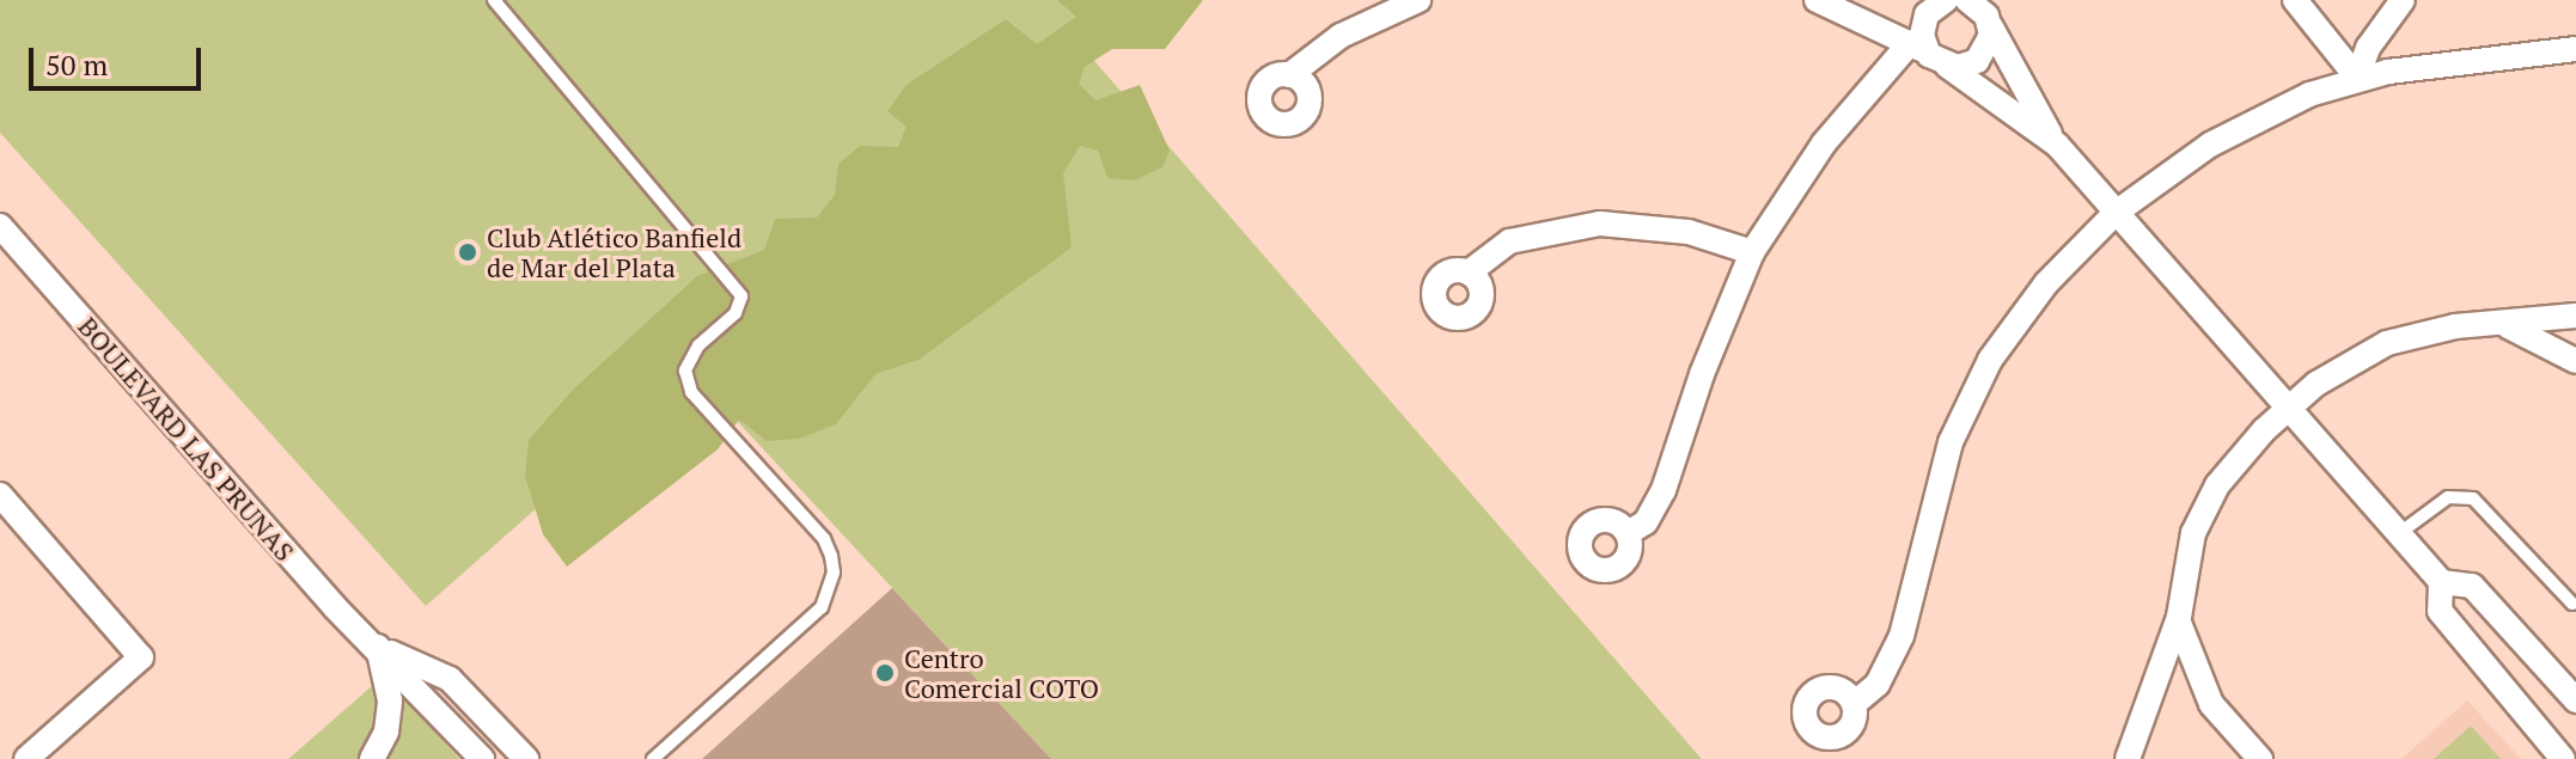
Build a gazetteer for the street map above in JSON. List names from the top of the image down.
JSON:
{
  "streets": {
    "street": ["BOULEVARD LAS PRUNAS"]
  },
  "places": ["Club Atlético Banfield de Mar del Plata", "Centro Comercial COTO"],
  "scale_bar": "50 m"
}
